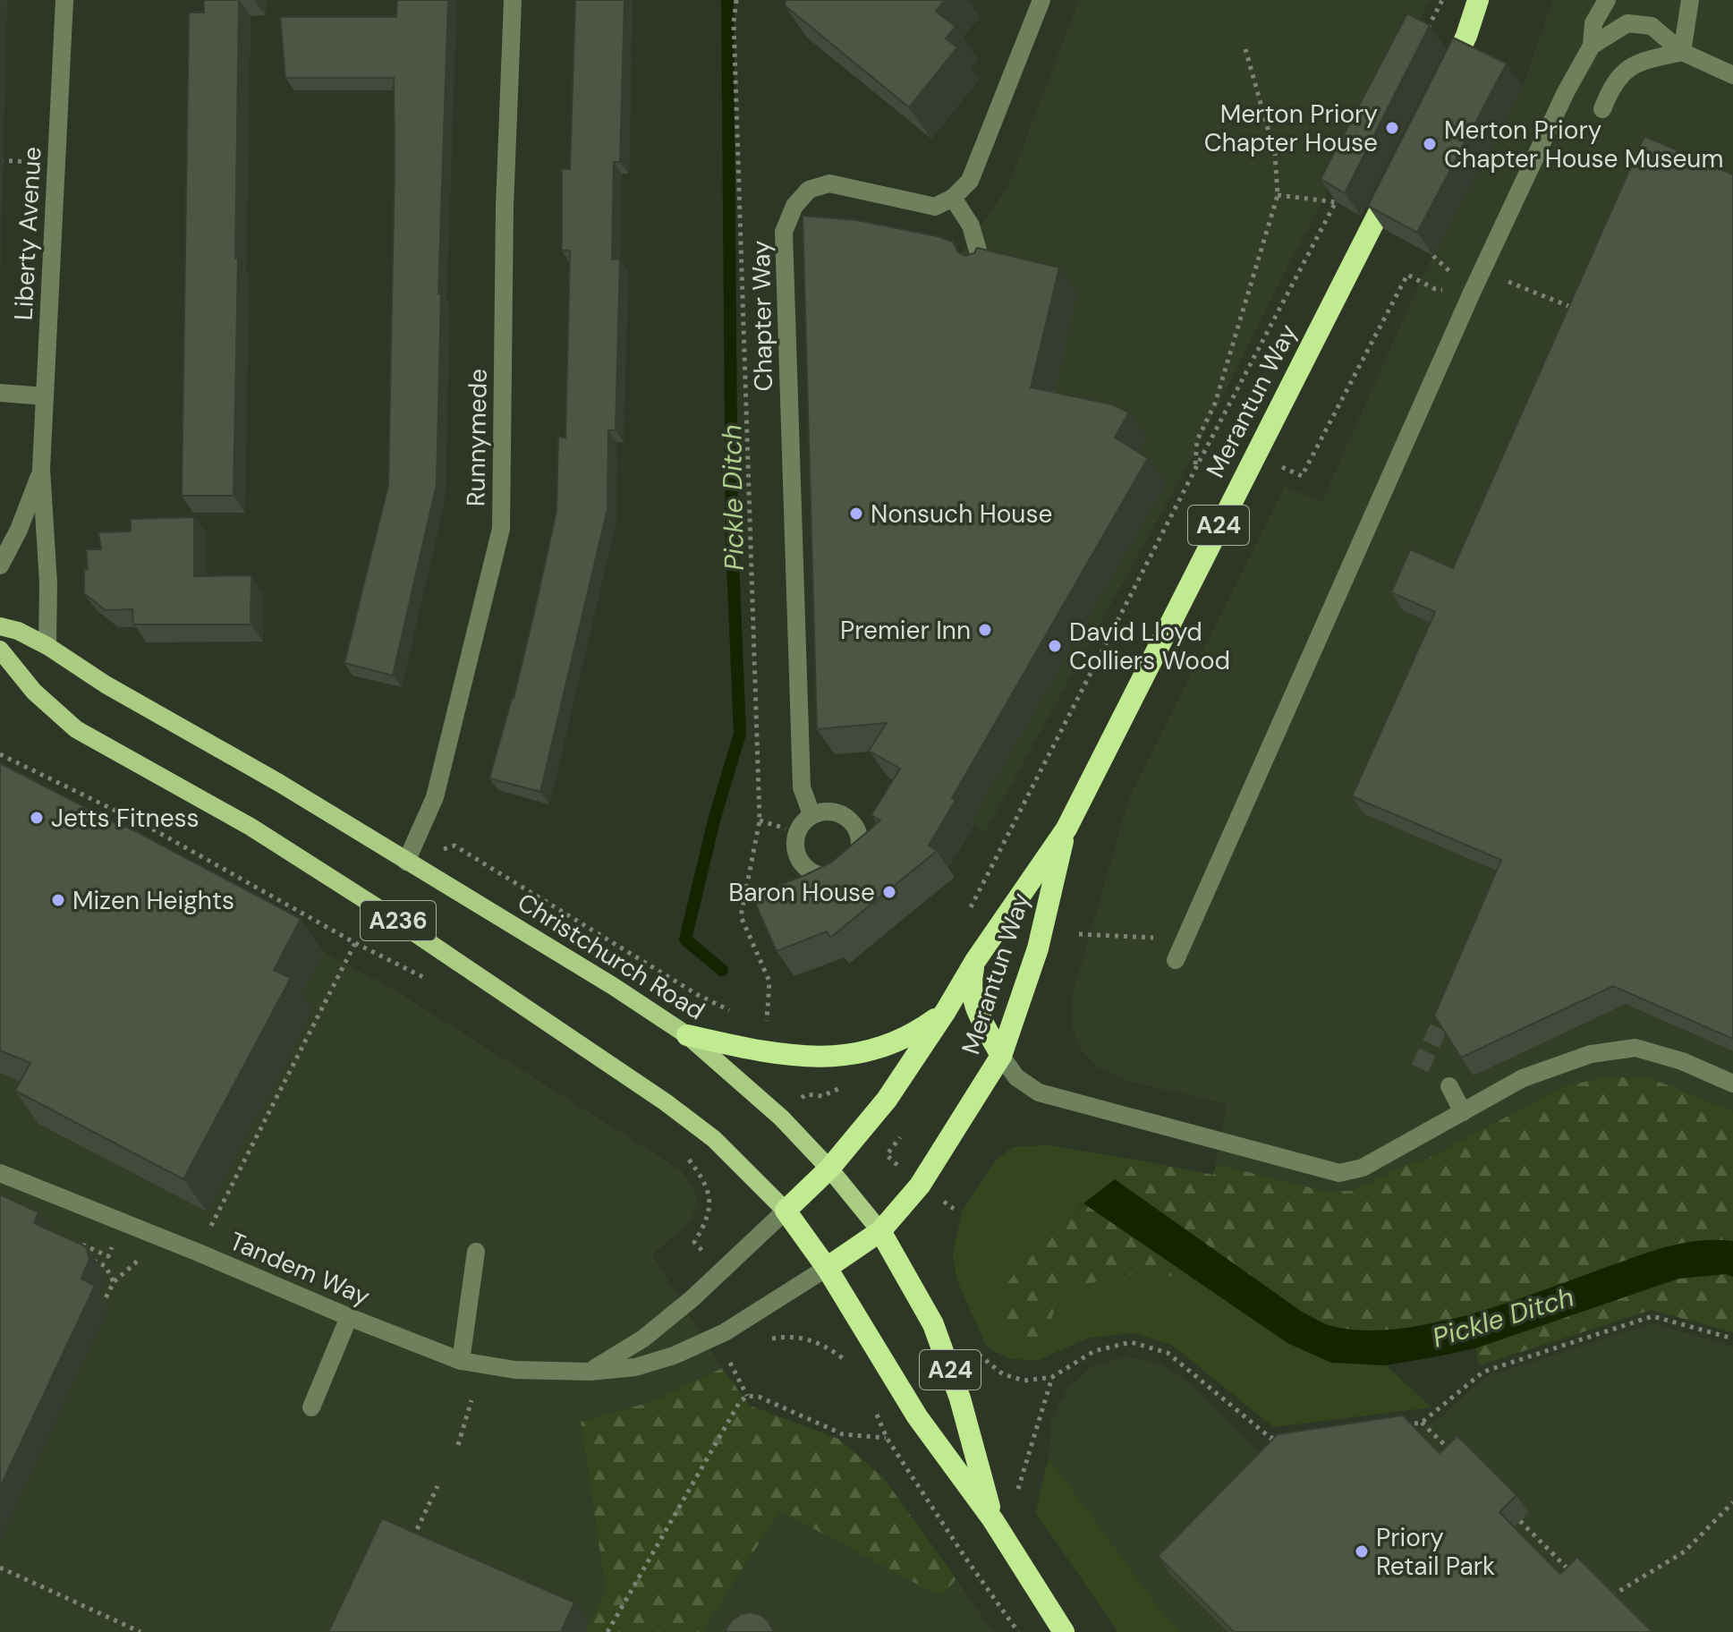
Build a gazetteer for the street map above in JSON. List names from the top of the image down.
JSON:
{
  "streets": {
    "highway": ["Merantun Way", "A24", "Christchurch Road"],
    "main road": ["A236"],
    "street": [
      "Liberty Avenue",
      "Chapter Way",
      "Runnymede",
      "Tandem Way"
    ]
  },
  "crossings": [
    ["Liberty Avenue", "Christchurch Road"],
    ["Merantun Way", "A24"],
    ["Merantun Way", "Christchurch Road"],
    ["Merantun Way", "Tandem Way"],
    ["Runnymede", "Christchurch Road"],
    ["A24", "Christchurch Road"],
    ["Christchurch Road", "Tandem Way"]
  ],
  "water": ["Pickle Ditch"],
  "places": [
    "Merton Priory Chapter House",
    "Merton Priory Chapter House Museum",
    "Nonsuch House",
    "Premier Inn",
    "David Lloyd Colliers Wood",
    "Jetts Fitness",
    "Baron House",
    "Mizen Heights",
    "Priory Retail Park"
  ]
}
